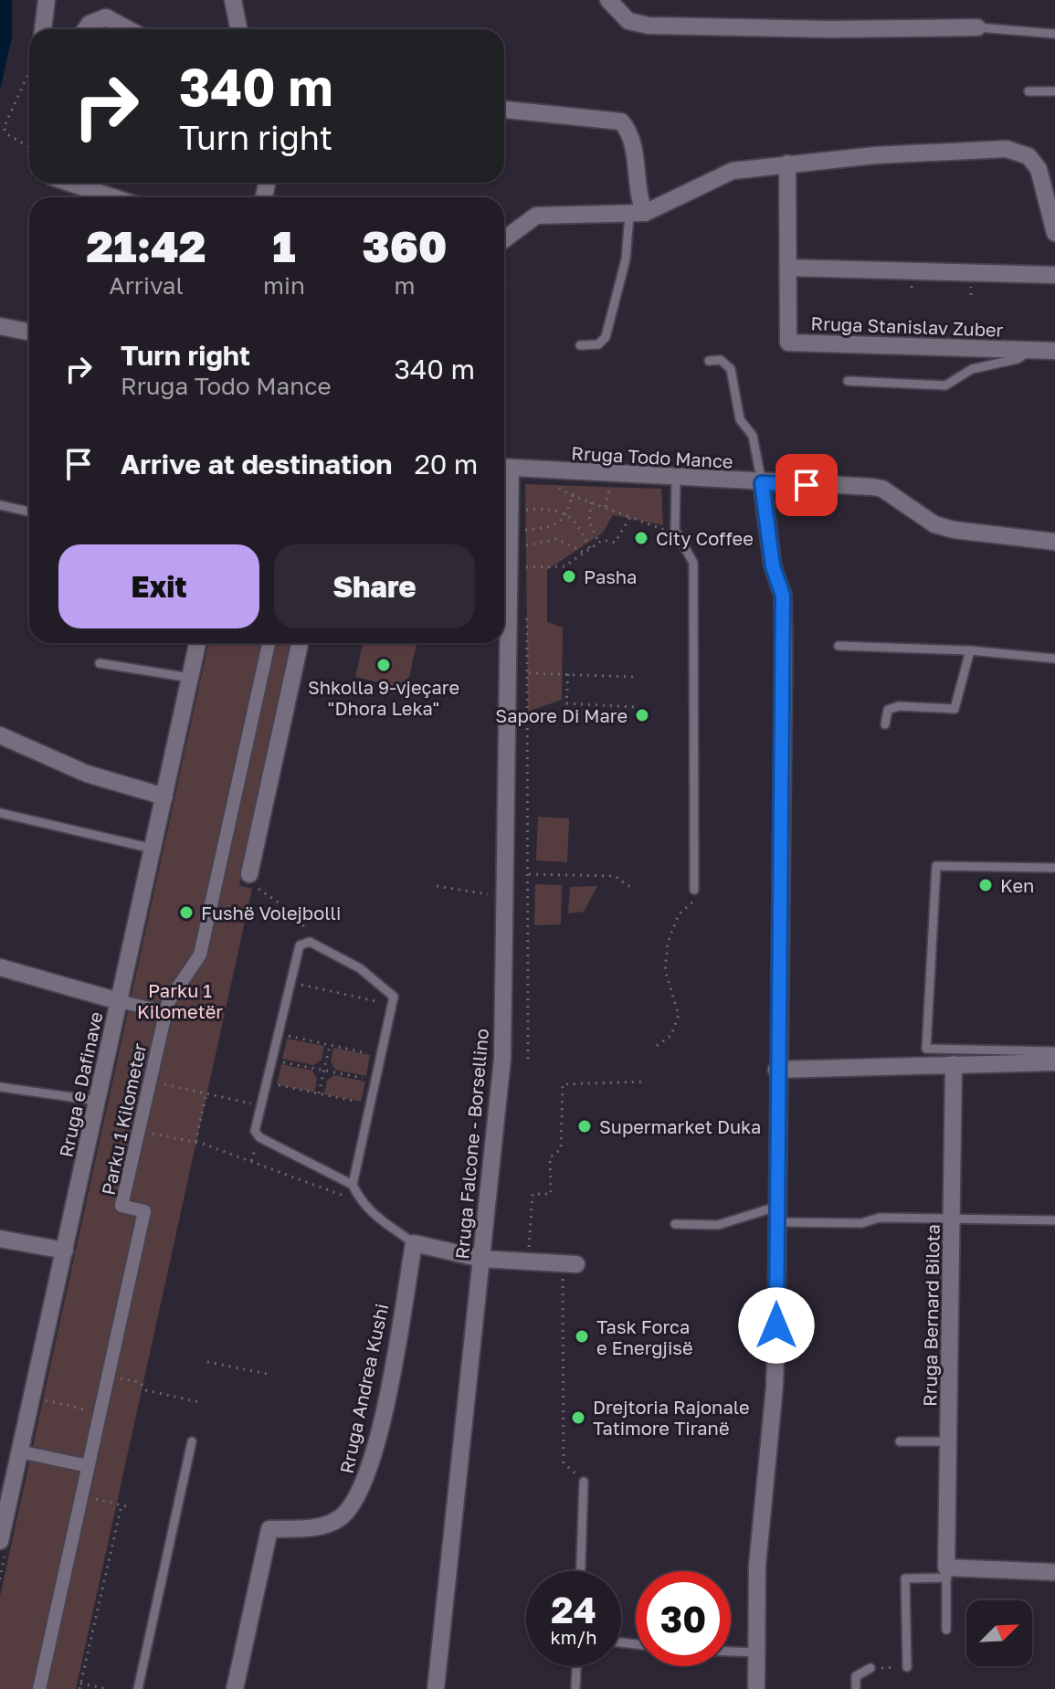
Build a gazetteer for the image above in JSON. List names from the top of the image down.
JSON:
{
  "streets": {
    "street": [
      "Rruga Stanislav Zuber",
      "Rruga Todo Mance",
      "Rruga e Dafinave",
      "Parku 1 Kilometer",
      "Rruga Falcone - Borsellino",
      "Rruga Bernard Bilota",
      "Rruga Andrea Kushi"
    ]
  },
  "parks": ["Parku 1 Kilometër"],
  "places": [
    "City Coffee",
    "Pasha",
    "Shkolla 9-vjeçare \"Dhora Leka\"",
    "Sapore Di Mare",
    "Ken",
    "Fushë Volejbolli",
    "Supermarket Duka",
    "Task Forca e Energjisë",
    "Drejtoria Rajonale Tatimore Tiranë"
  ],
  "north": "top right",
  "page": {
    "turn": ["340 m", "Turn right"],
    "eta": [
      "21:42",
      "Arrival",
      "1",
      "min",
      "360",
      "m"
    ],
    "list": [
      {
        "name": "Turn right",
        "note": "Rruga Todo Mance",
        "value": "340 m"
      },
      {
        "name": "Arrive at destination",
        "value": "20 m"
      }
    ],
    "buttons": ["Exit", "Share"],
    "speed": "24 km/h",
    "limit": "30"
  }
}
